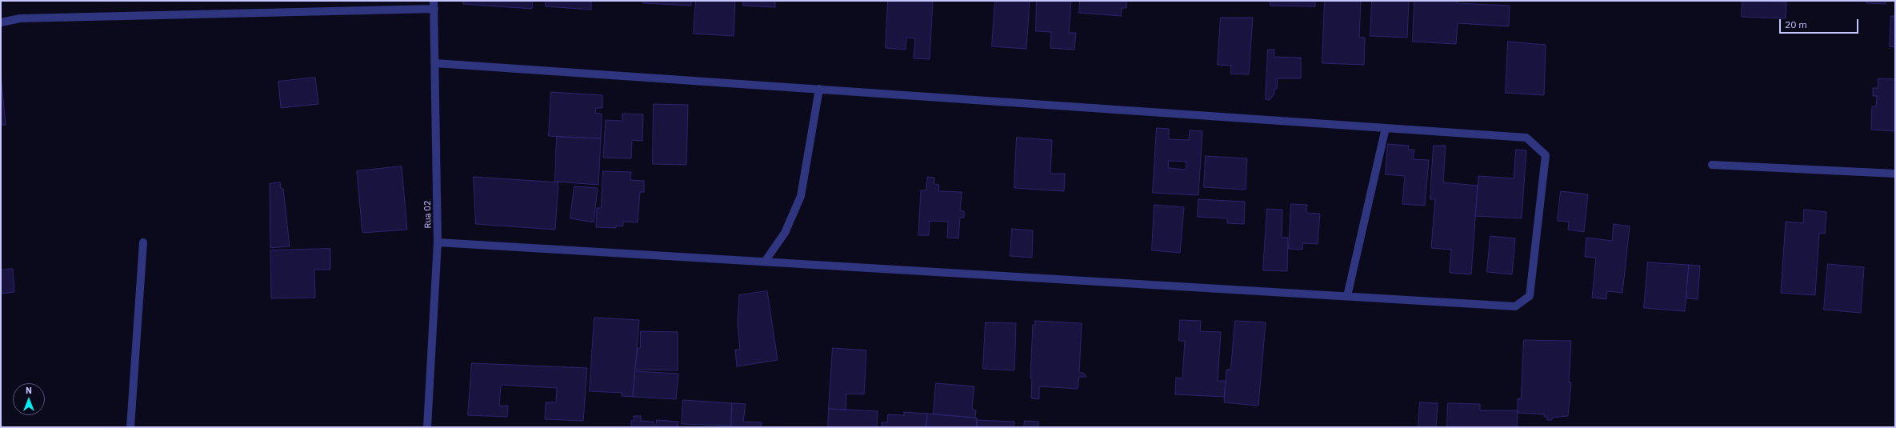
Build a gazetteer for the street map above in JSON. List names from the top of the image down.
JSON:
{
  "streets": {
    "street": ["Rua 02"]
  },
  "scale_bar": "20 m",
  "north": "top"
}
